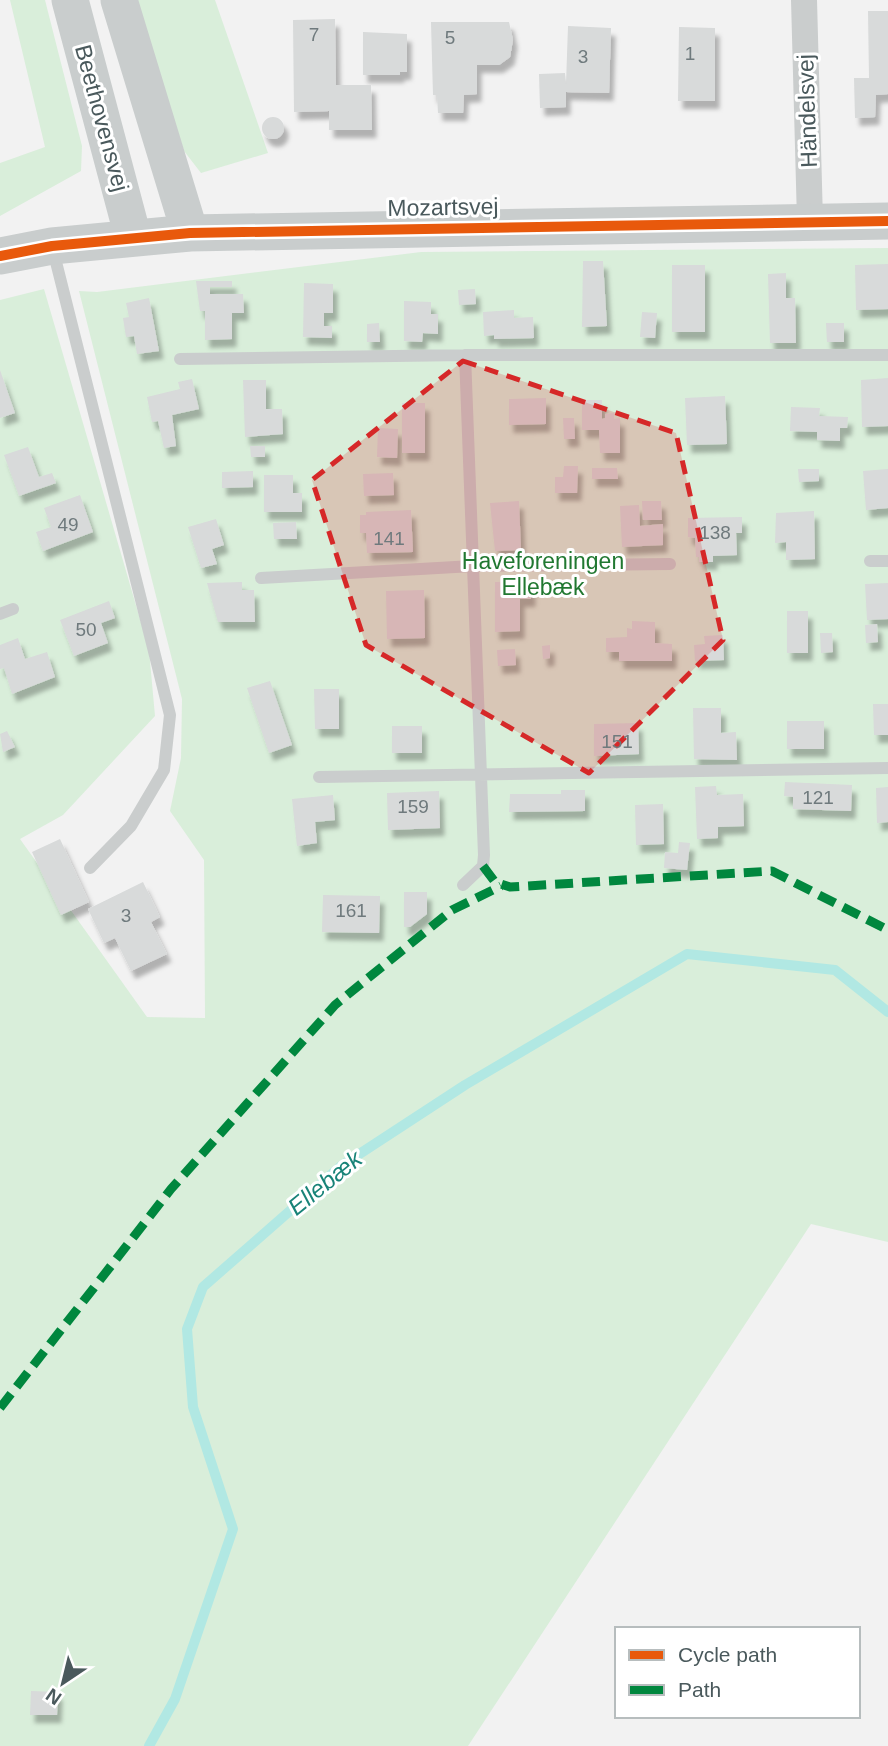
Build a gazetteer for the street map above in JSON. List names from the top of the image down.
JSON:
{
  "streets": {
    "street": ["Händelsvej", "Beethovensvej", "Mozartsvej"]
  },
  "crossings": [
    ["Händelsvej", "Mozartsvej"],
    ["Beethovensvej", "Mozartsvej"]
  ],
  "water": ["Ellebæk"],
  "parks": ["Haveforeningen Ellebæk"],
  "house_numbers": [
    "7",
    "5",
    "1",
    "3",
    "49",
    "138",
    "141",
    "50",
    "151",
    "121",
    "159",
    "161",
    "3"
  ],
  "legend": ["Cycle path", "Path"],
  "north": "bottom left"
}
